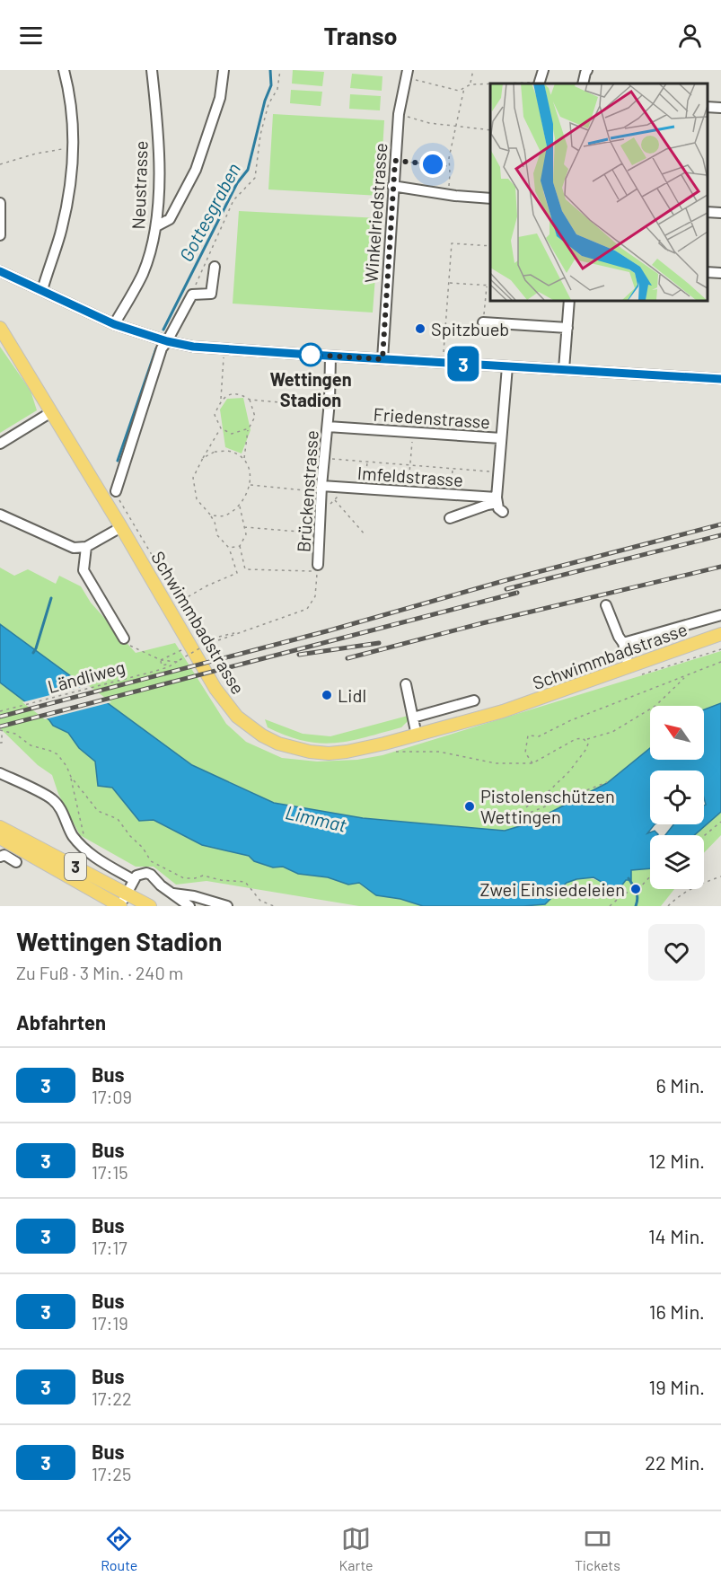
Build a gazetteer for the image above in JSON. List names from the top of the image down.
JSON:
{
  "streets": {
    "main road": ["Schwimmbadstrasse", "3"],
    "street": [
      "Neustrasse",
      "Winkelriedstrasse",
      "Friedenstrasse",
      "Imfeldstrasse",
      "Brückenstrasse"
    ],
    "path": ["Ländliweg"]
  },
  "crossings": [
    ["Friedenstrasse", "Brückenstrasse"],
    ["Imfeldstrasse", "Brückenstrasse"]
  ],
  "water": ["Gottesgraben", "Limmat"],
  "places": [
    "Spitzbueb",
    "Wettingen Stadion",
    "Lidl",
    "Pistolenschützen Wettingen",
    "Zwei Einsiedeleien"
  ],
  "lines": ["bus line 3"],
  "north": "top left",
  "page": {
    "header": "Transo",
    "on_map": "3",
    "heading": [
      ["Wettingen Stadion", "Zu Fuß · 3 Min. · 240 m"],
      "Abfahrten"
    ],
    "list": [
      {
        "mark": "3",
        "name": "Bus",
        "note": "17:09",
        "value": "6 Min."
      },
      {
        "mark": "3",
        "name": "Bus",
        "note": "17:15",
        "value": "12 Min."
      },
      {
        "mark": "3",
        "name": "Bus",
        "note": "17:17",
        "value": "14 Min."
      },
      {
        "mark": "3",
        "name": "Bus",
        "note": "17:19",
        "value": "16 Min."
      },
      {
        "mark": "3",
        "name": "Bus",
        "note": "17:22",
        "value": "19 Min."
      },
      {
        "mark": "3",
        "name": "Bus",
        "note": "17:25",
        "value": "22 Min."
      }
    ],
    "tabs": ["Route", "Karte", "Tickets"]
  }
}
